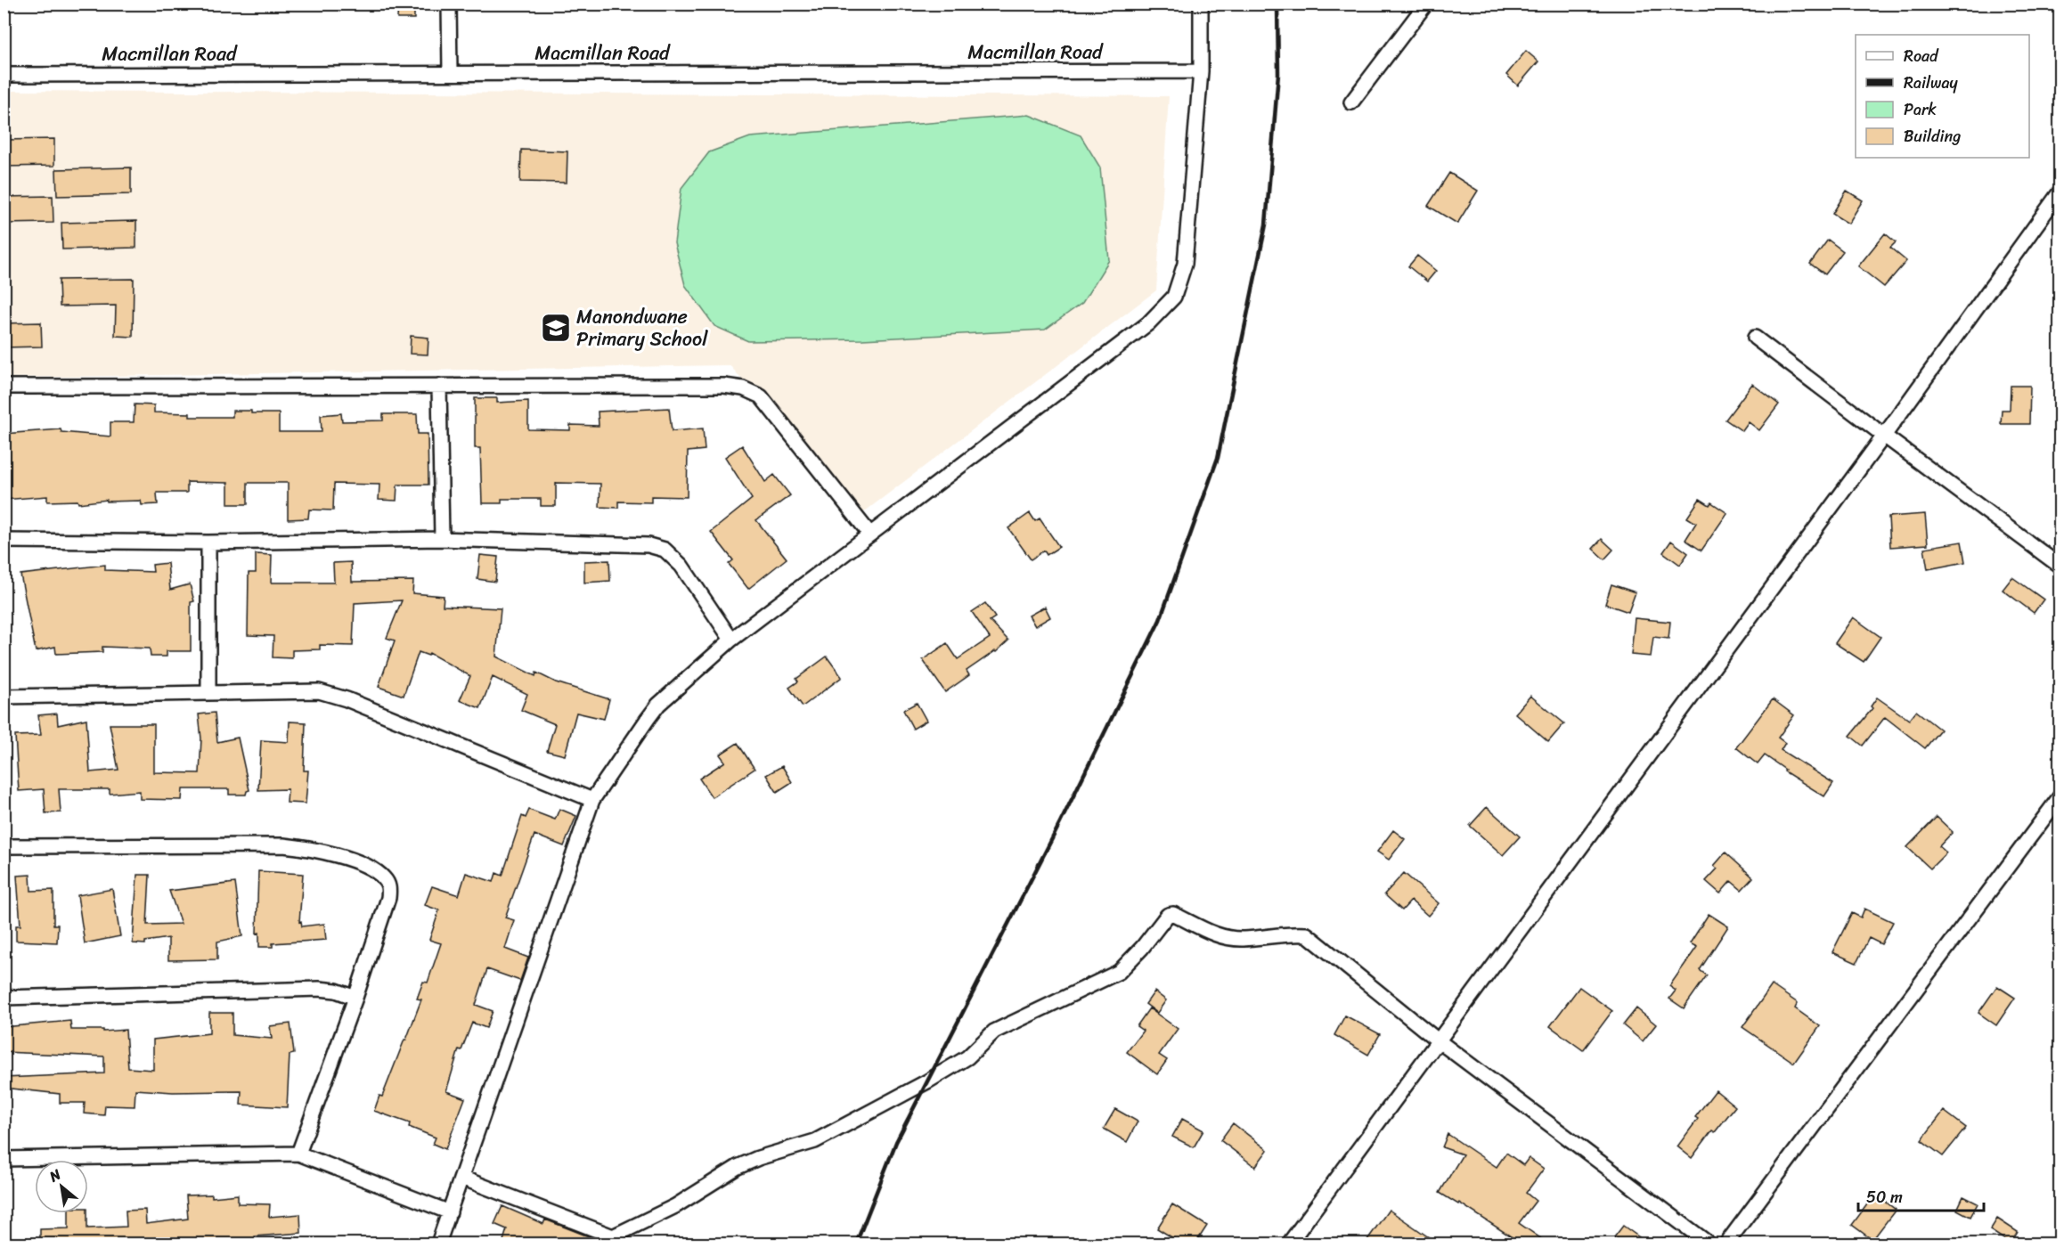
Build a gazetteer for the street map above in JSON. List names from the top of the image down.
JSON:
{
  "streets": {
    "street": ["Macmillan Road"]
  },
  "places": {
    "school or university": ["Manondwane Primary School"]
  },
  "legend": [
    "Road",
    "Railway",
    "Park",
    "Building"
  ],
  "scale_bar": "50 m",
  "north": "top left"
}
